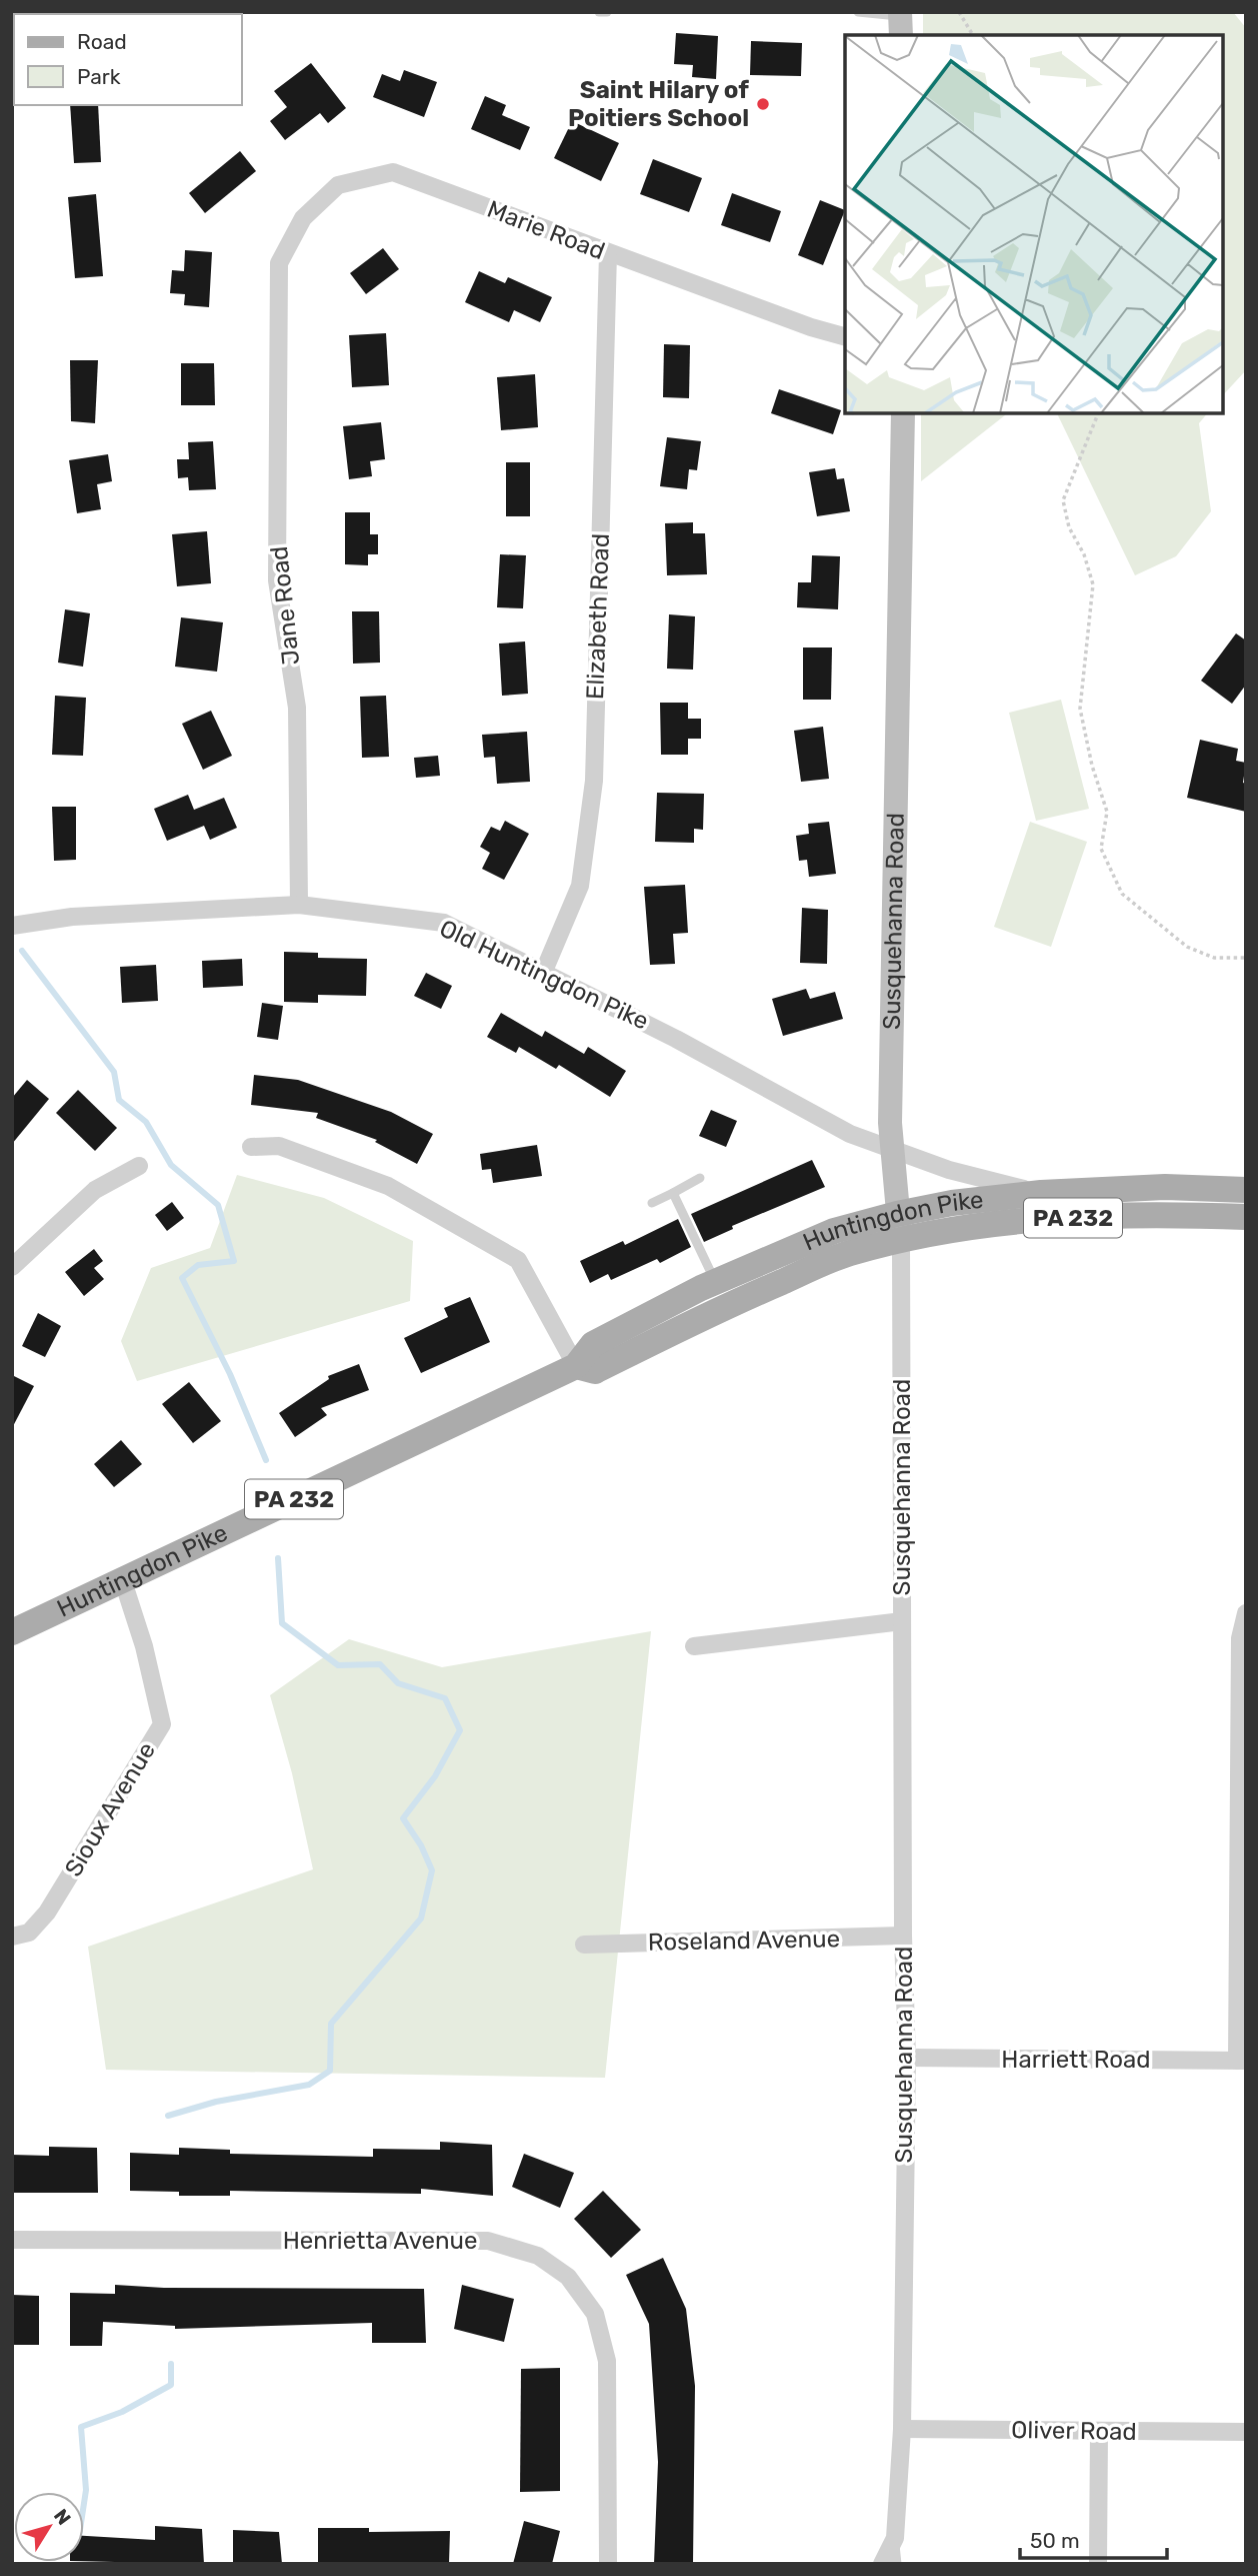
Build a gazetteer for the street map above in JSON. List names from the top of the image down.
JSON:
{
  "streets": {
    "main road": ["Susquehanna Road", "PA 232", "Huntingdon Pike"],
    "street": [
      "Marie Road",
      "Jane Road",
      "Elizabeth Road",
      "Old Huntingdon Pike",
      "Sioux Avenue",
      "Roseland Avenue",
      "Harriett Road",
      "Henrietta Avenue",
      "Oliver Road"
    ]
  },
  "crossings": [
    ["Marie Road", "Jane Road"],
    ["Marie Road", "Elizabeth Road"],
    ["Jane Road", "Old Huntingdon Pike"],
    ["Elizabeth Road", "Old Huntingdon Pike"],
    ["Susquehanna Road", "Old Huntingdon Pike"],
    ["Susquehanna Road", "Huntingdon Pike"],
    ["Susquehanna Road", "Roseland Avenue"],
    ["Susquehanna Road", "Harriett Road"],
    ["Susquehanna Road", "Oliver Road"],
    ["Old Huntingdon Pike", "Huntingdon Pike"],
    ["Huntingdon Pike", "Sioux Avenue"]
  ],
  "places": ["Saint Hilary of Poitiers School"],
  "legend": ["Road", "Park"],
  "scale_bar": "50 m",
  "north": "top right"
}
